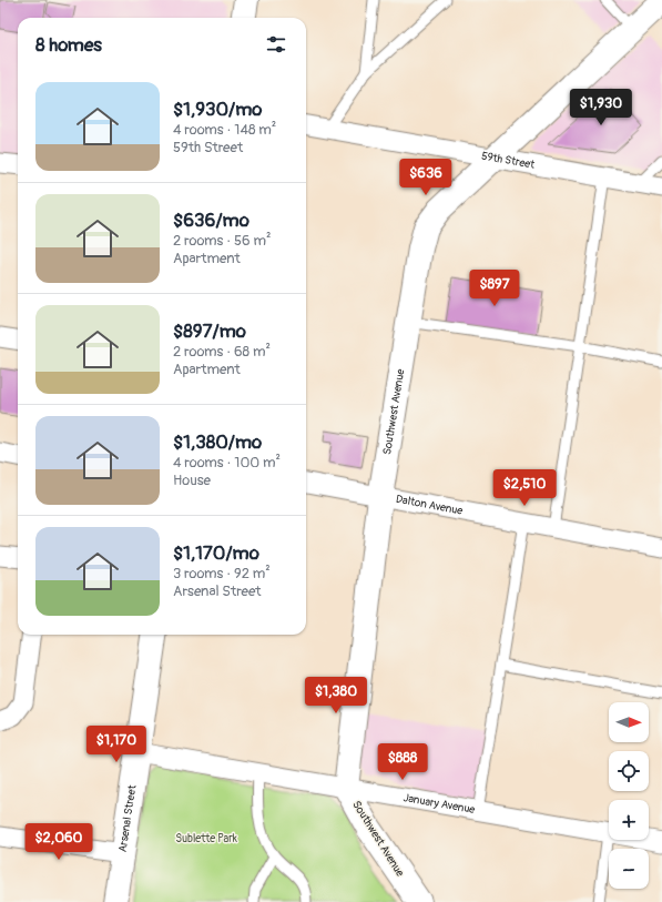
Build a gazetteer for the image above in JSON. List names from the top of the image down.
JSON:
{
  "streets": {
    "street": [
      "59th Street",
      "Southwest Avenue",
      "Dalton Avenue",
      "January Avenue",
      "Arsenal Street"
    ]
  },
  "crossings": [
    ["59th Street", "Southwest Avenue"],
    ["Southwest Avenue", "Dalton Avenue"],
    ["Southwest Avenue", "January Avenue"],
    ["January Avenue", "Arsenal Street"]
  ],
  "parks": ["Sublette Park"],
  "north": "right",
  "page": {
    "heading": "8 homes",
    "list": [
      {
        "name": "$1,930/mo",
        "note": "4 rooms · 148 m² · 59th Street"
      },
      {
        "name": "$636/mo",
        "note": "2 rooms · 56 m² · Apartment"
      },
      {
        "name": "$897/mo",
        "note": "2 rooms · 68 m² · Apartment"
      },
      {
        "name": "$1,380/mo",
        "note": "4 rooms · 100 m² · House"
      },
      {
        "name": "$1,170/mo",
        "note": "3 rooms · 92 m² · Arsenal Street"
      }
    ],
    "price": [
      "$1,930",
      "$636",
      "$897",
      "$2,510",
      "$1,380",
      "$1,170",
      "$888",
      "$2,060"
    ],
    "map_buttons": ["+", "−"]
  }
}
